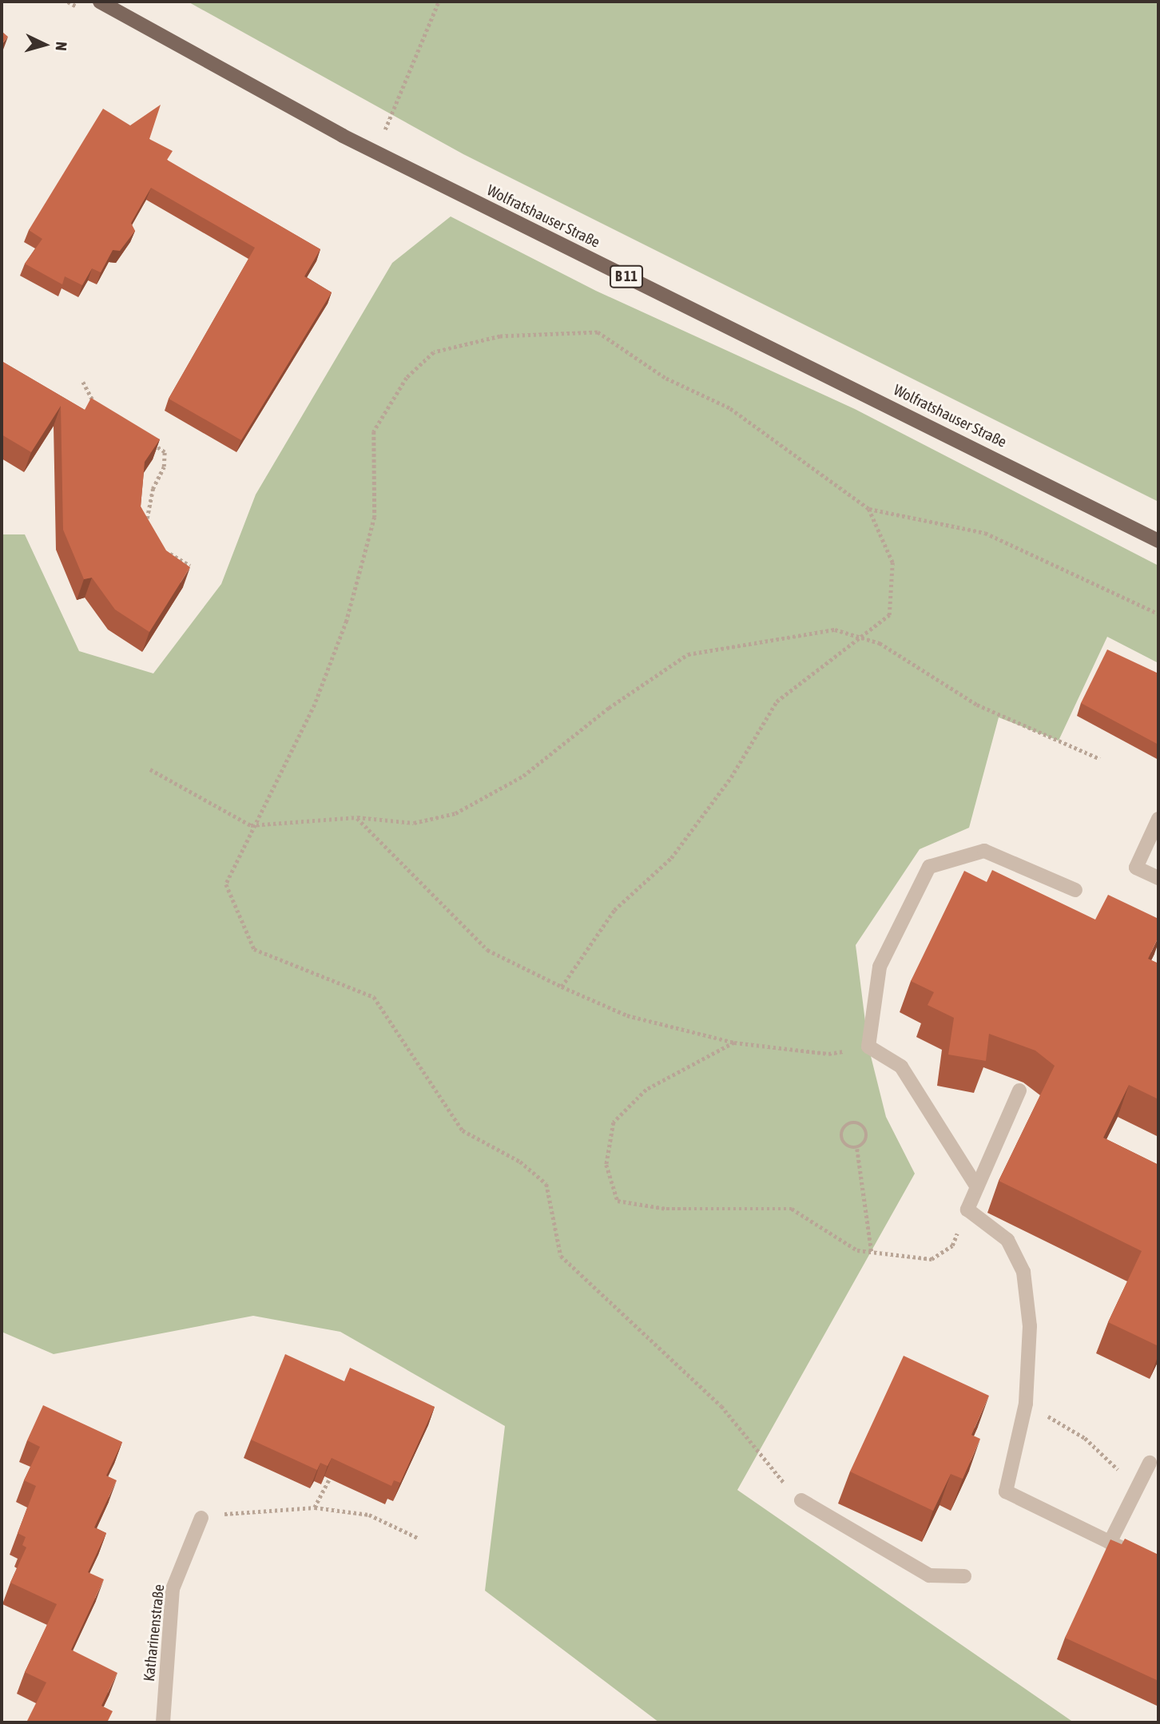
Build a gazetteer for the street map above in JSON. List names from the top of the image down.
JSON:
{
  "streets": {
    "main road": ["Wolfratshauser Straße", "B 11"],
    "street": ["Katharinenstraße"]
  },
  "north": "right"
}
